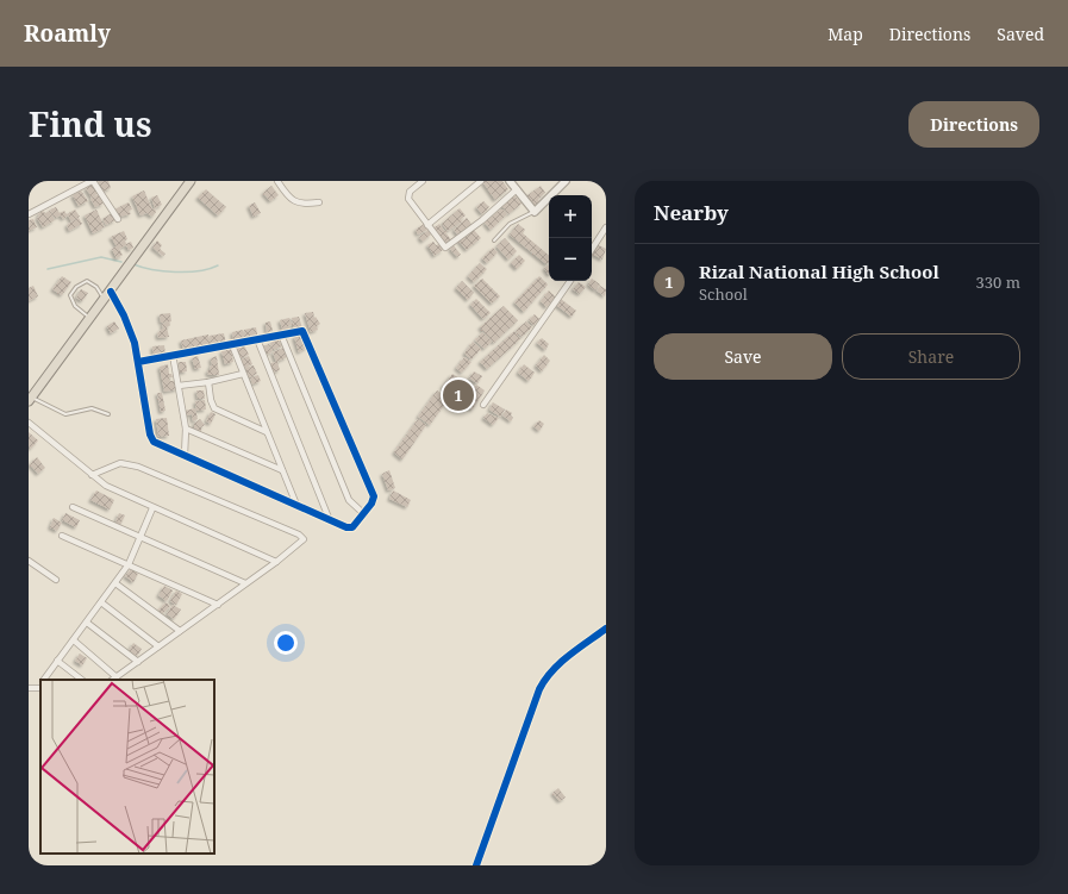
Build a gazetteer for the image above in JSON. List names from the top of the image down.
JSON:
{
  "page": {
    "header": "Roamly",
    "nav": ["Map", "Directions", "Saved"],
    "title": "Find us",
    "buttons": [
      "Directions",
      ["Save", "Share"]
    ],
    "heading": "Nearby",
    "map_buttons": ["+", "−"],
    "list": [
      {
        "mark": "1",
        "name": "Rizal National High School",
        "note": "School",
        "value": "330 m"
      }
    ],
    "pins": "1"
  }
}
